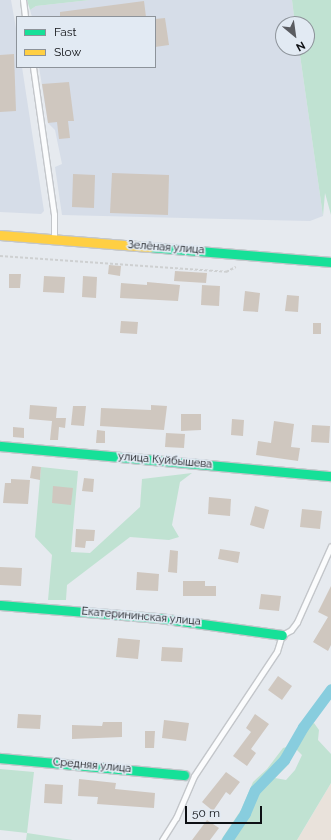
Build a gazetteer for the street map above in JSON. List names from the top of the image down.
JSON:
{
  "streets": {
    "street": [
      "Зелёная улица",
      "улица Куйбышева",
      "Екатерининская улица",
      "Средняя улица"
    ]
  },
  "legend": ["Fast", "Slow"],
  "scale_bar": "50 m",
  "north": "bottom right"
}
